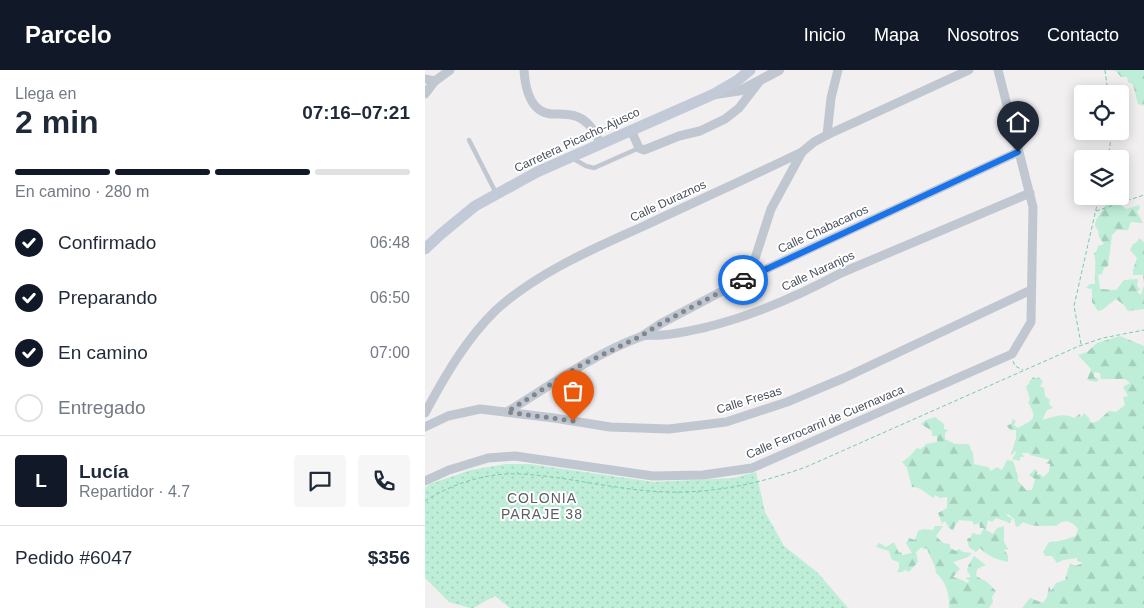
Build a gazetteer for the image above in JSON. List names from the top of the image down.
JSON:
{
  "streets": {
    "main road": ["Carretera Picacho-Ajusco"],
    "street": [
      "Calle Duraznos",
      "Calle Chabacanos",
      "Calle Naranjos",
      "Calle Fresas",
      "Calle Ferrocarril de Cuernavaca"
    ]
  },
  "crossings": [
    ["Calle Chabacanos", "Calle Naranjos"],
    ["Calle Naranjos", "Calle Fresas"]
  ],
  "districts": ["COLONIA PARAJE 38"],
  "page": {
    "header": "Parcelo",
    "nav": [
      "Inicio",
      "Mapa",
      "Nosotros",
      "Contacto"
    ],
    "heading": ["2 min", "Llega en", "07:16–07:21"],
    "panel": [
      "Lucía",
      "Repartidor · 4.7",
      "Pedido #6047",
      "$356"
    ],
    "bar": "En camino · 280 m",
    "list": [
      ["Confirmado", "06:48"],
      ["Preparando", "06:50"],
      ["En camino", "07:00"],
      "Entregado"
    ],
    "round": "L"
  }
}
